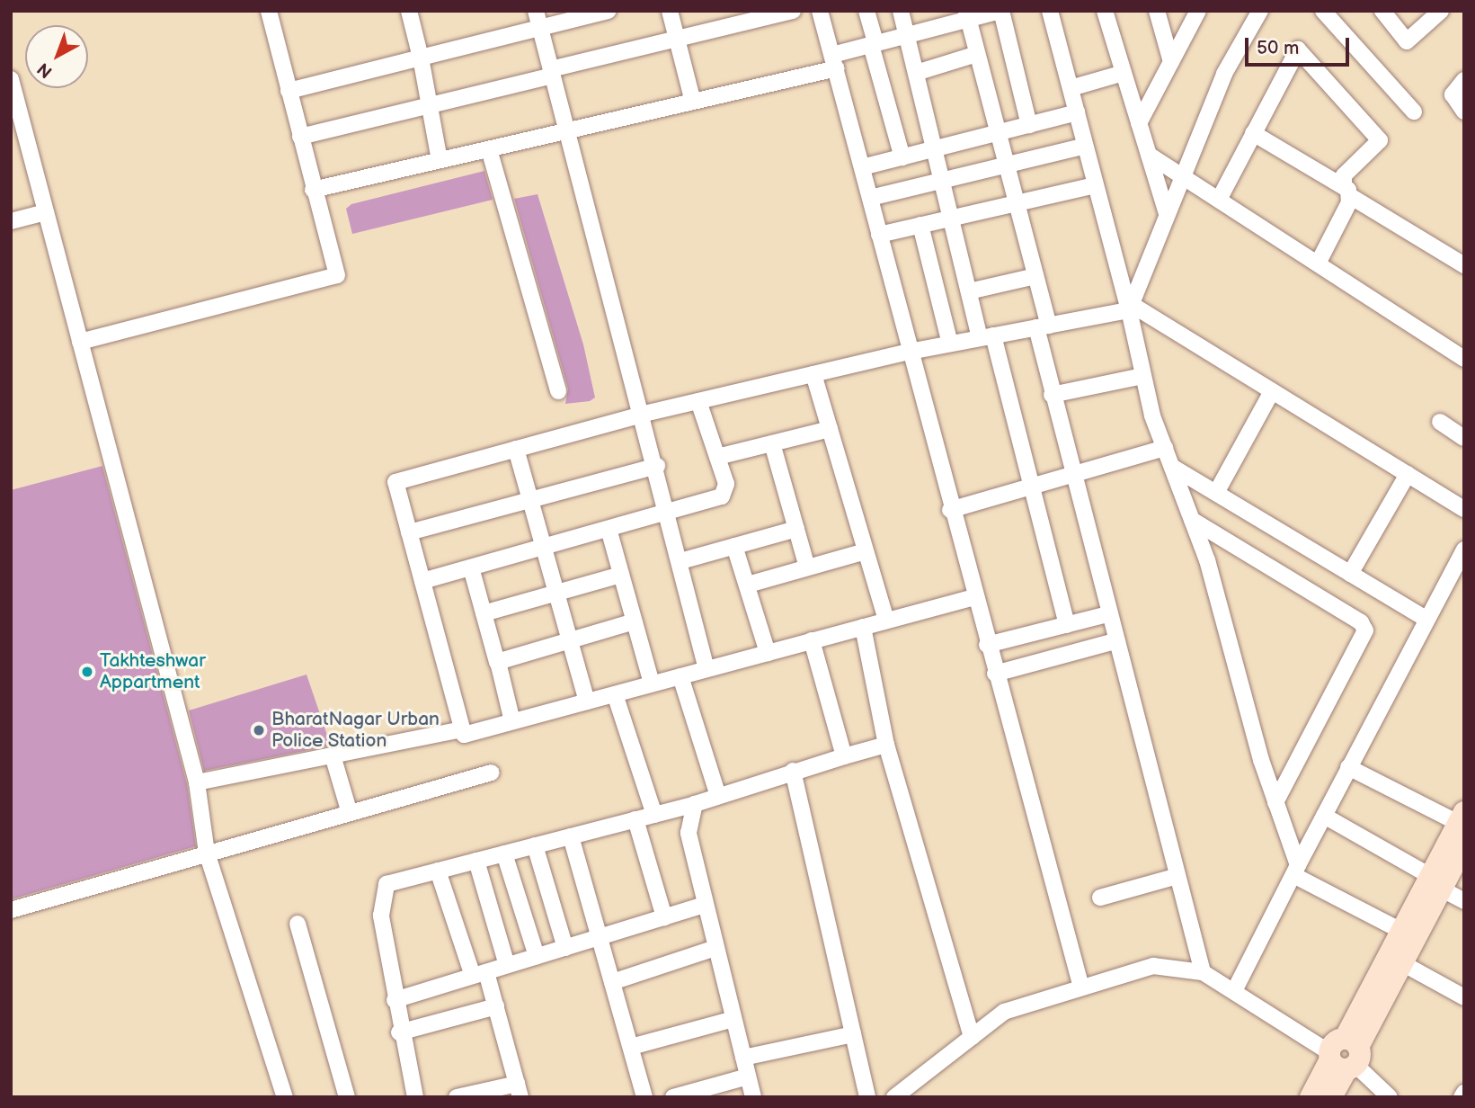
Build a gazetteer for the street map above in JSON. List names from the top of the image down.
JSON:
{
  "places": ["Takhteshwar Appartment", "BharatNagar Urban Police Station"],
  "scale_bar": "50 m",
  "north": "bottom left"
}
